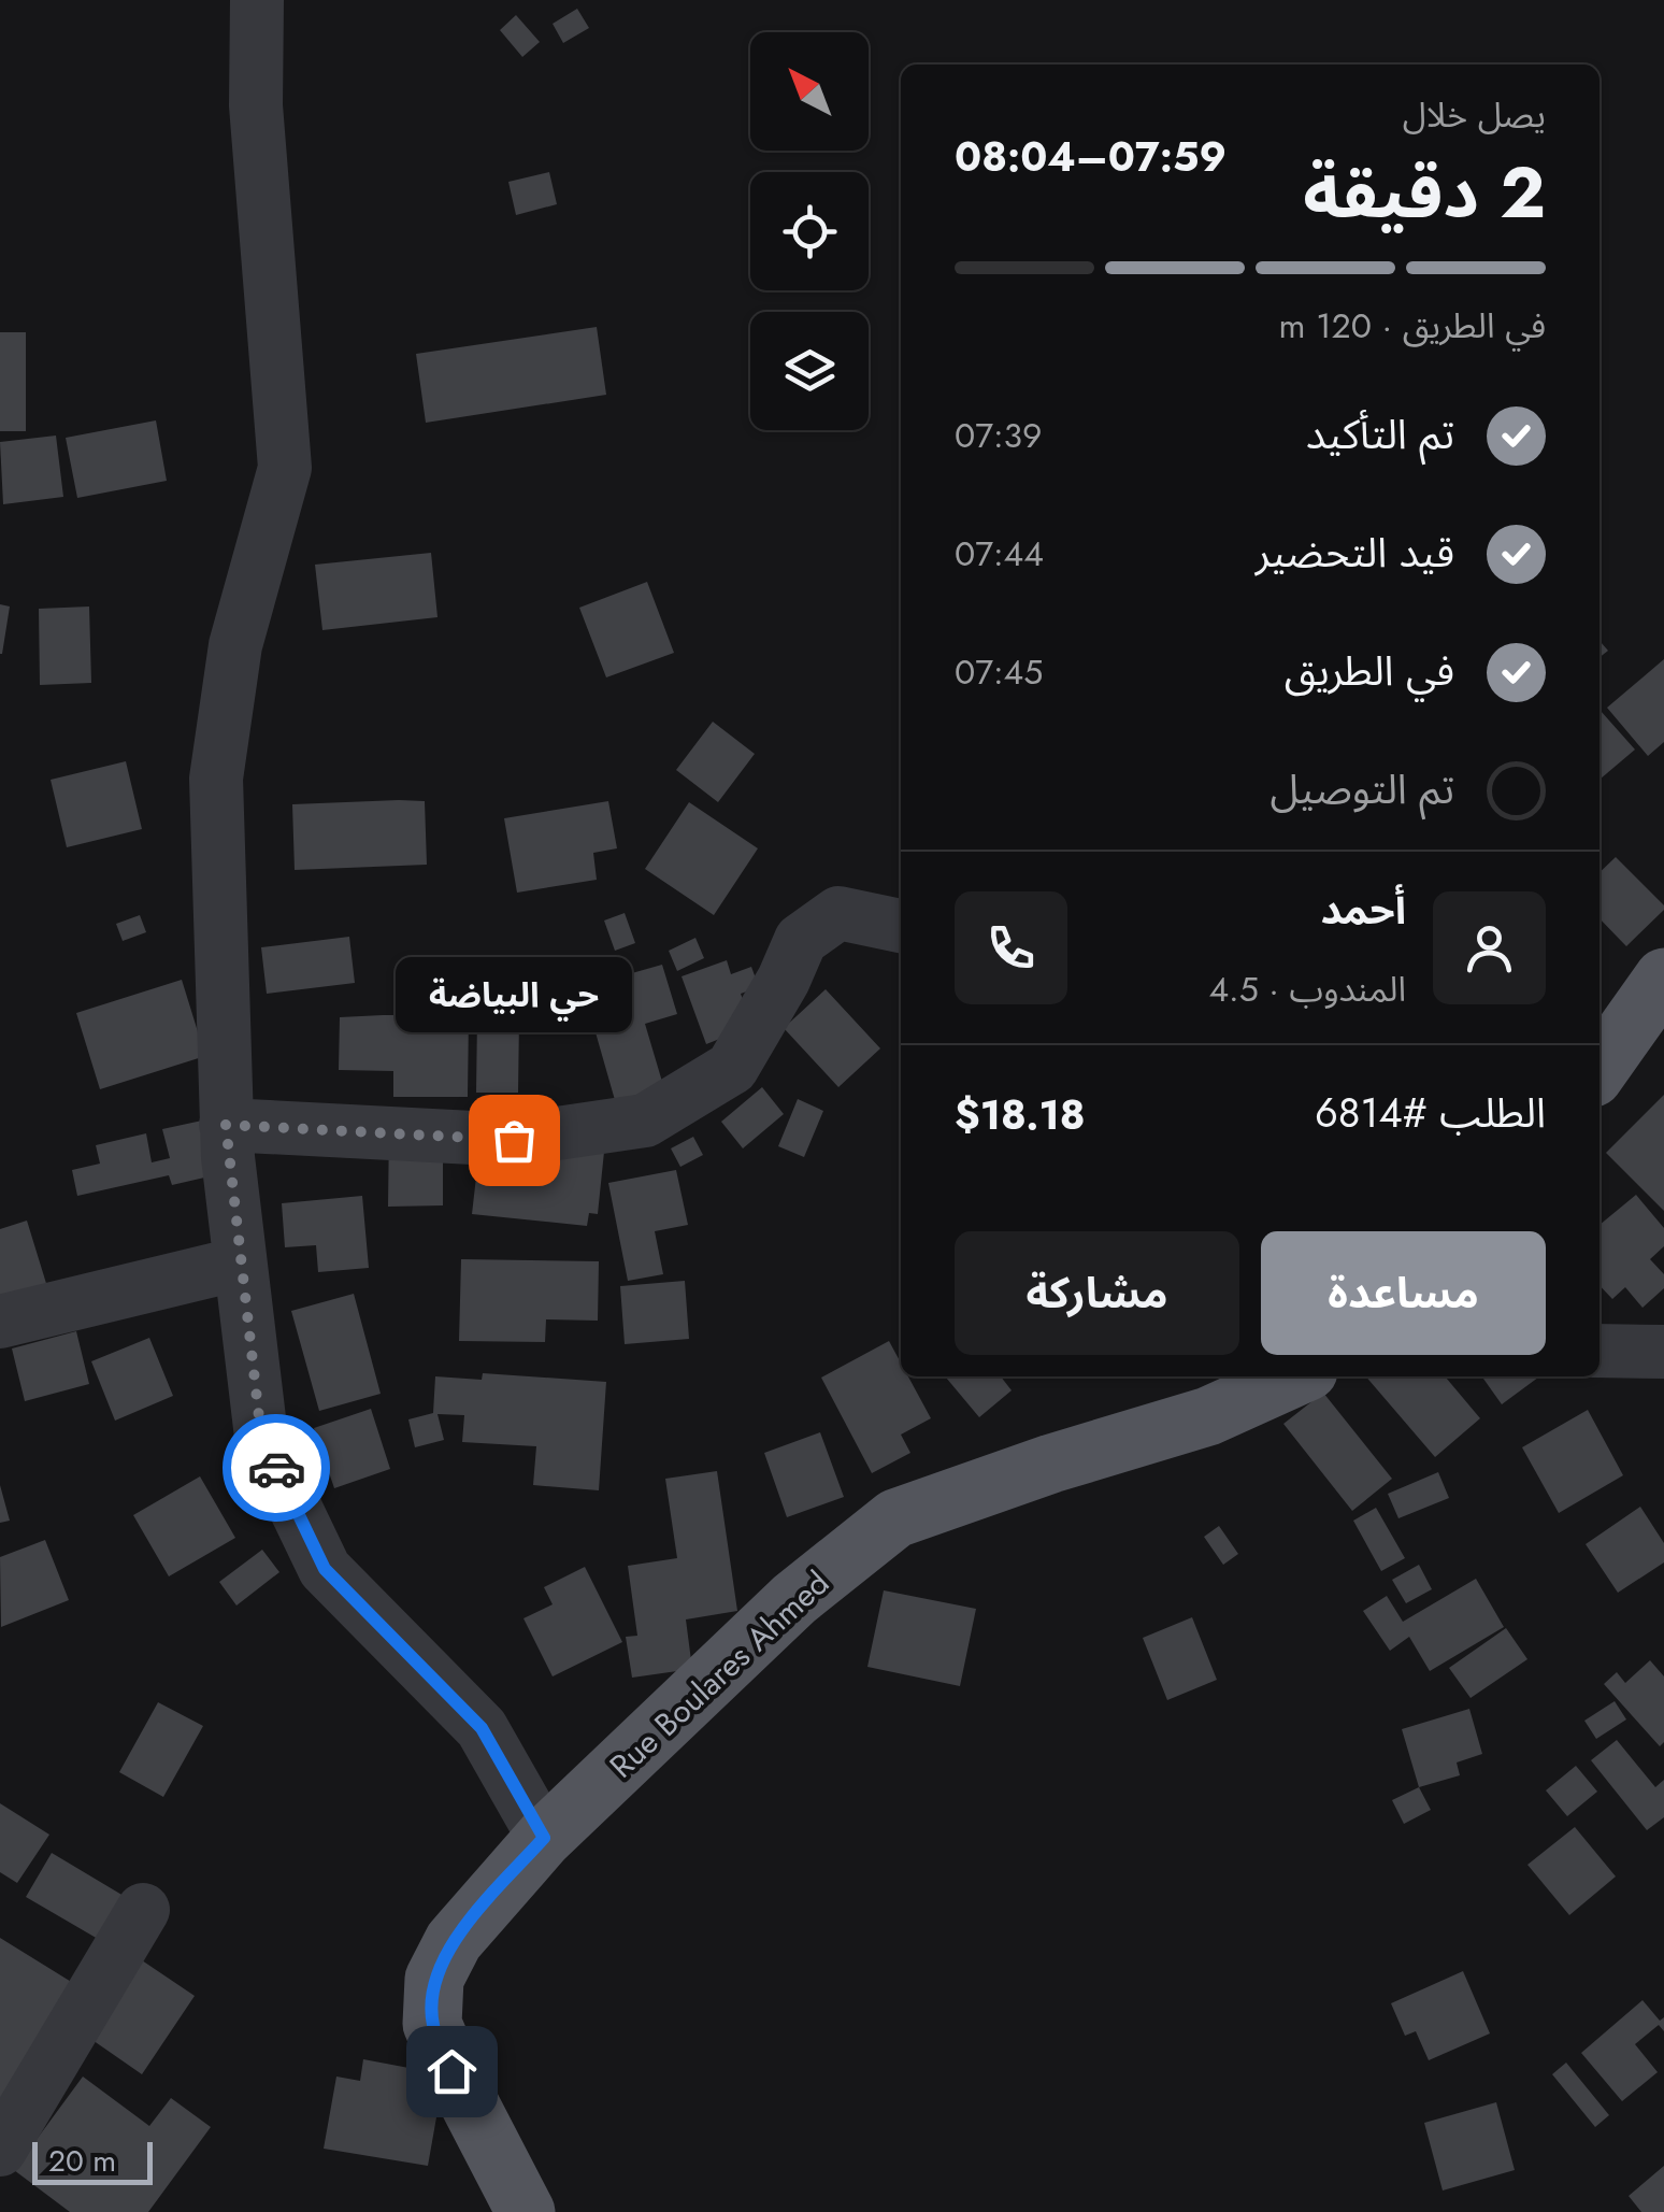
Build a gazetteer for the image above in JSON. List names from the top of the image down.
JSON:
{
  "streets": {
    "main road": ["Rue Boulares Ahmed"]
  },
  "places": ["حي البياضة"],
  "scale_bar": "20 m",
  "north": "top left",
  "page": {
    "heading": ["2 دقيقة", "يصل خلال", "07:59–08:04"],
    "panel": [
      "أحمد",
      "المندوب · 4.5",
      "الطلب #6814",
      "$18.18"
    ],
    "bar": "في الطريق · 120 m",
    "list": [
      ["تم التأكيد", "07:39"],
      ["قيد التحضير", "07:44"],
      ["في الطريق", "07:45"],
      "تم التوصيل"
    ],
    "bubble": "حي البياضة",
    "buttons": ["مساعدة", "مشاركة"],
    "scale": "20 m"
  }
}
